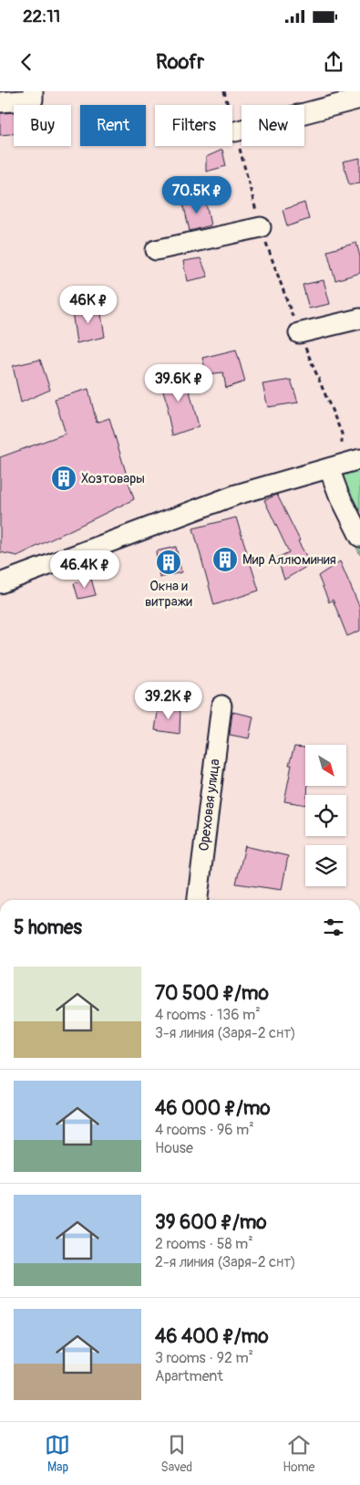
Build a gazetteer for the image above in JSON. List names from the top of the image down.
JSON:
{
  "streets": {
    "street": ["Ореховая улица"]
  },
  "places": {
    "building": ["Хозтовары", "Мир Аллюминия", "Окна и витражи"]
  },
  "north": "bottom right",
  "page": {
    "status": "22:11",
    "header": "Roofr",
    "chip": [
      "Buy",
      "Rent",
      "Filters",
      "New"
    ],
    "price": [
      "70.5K ₽",
      "46K ₽",
      "39.6K ₽",
      "46.4K ₽",
      "39.2K ₽"
    ],
    "heading": "5 homes",
    "list": [
      {
        "name": "70 500 ₽/mo",
        "note": "4 rooms · 136 m² · 3-я линия (Заря-2 снт)"
      },
      {
        "name": "46 000 ₽/mo",
        "note": "4 rooms · 96 m² · House"
      },
      {
        "name": "39 600 ₽/mo",
        "note": "2 rooms · 58 m² · 2-я линия (Заря-2 снт)"
      },
      {
        "name": "46 400 ₽/mo",
        "note": "3 rooms · 92 m² · Apartment"
      }
    ],
    "tabs": ["Map", "Saved", "Home"]
  }
}
